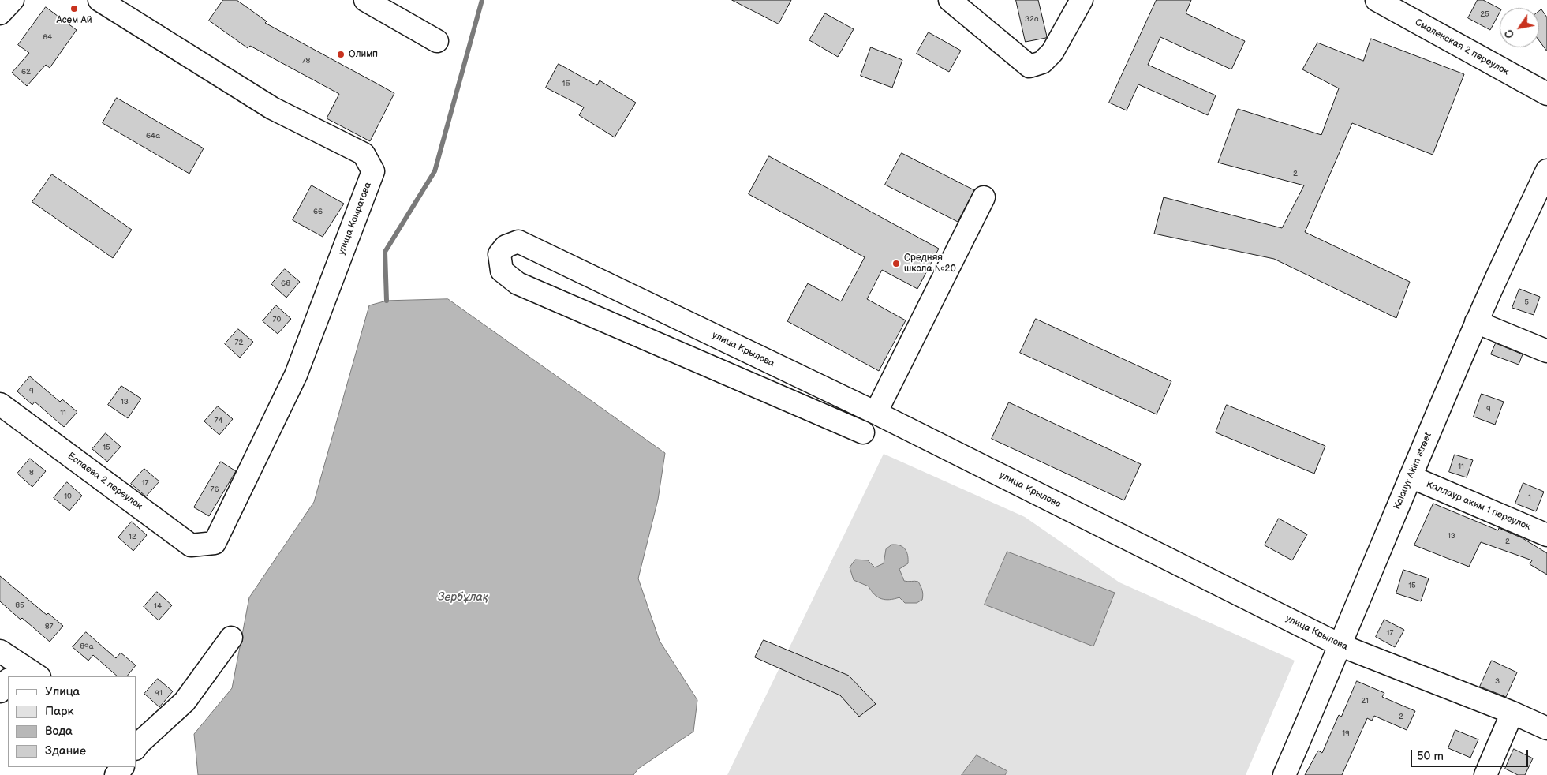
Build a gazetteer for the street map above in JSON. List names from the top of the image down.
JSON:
{
  "streets": {
    "street": [
      "Смоленская 2 переулок",
      "улица Комратова",
      "улица Крылова",
      "Kalauyr Akim street",
      "Еспаева 2 переулок",
      "Каллаур аким 1 переулок"
    ]
  },
  "crossings": [
    ["улица Комратова", "Еспаева 2 переулок"],
    ["улица Крылова", "Kalauyr Akim street"],
    ["Kalauyr Akim street", "Каллаур аким 1 переулок"]
  ],
  "water": ["Зербұлақ"],
  "places": ["Асем Ай", "Олимп", "Средняя школа №20"],
  "house_numbers": [
    "25",
    "32а",
    "64",
    "78",
    "62",
    "1Б",
    "64а",
    "2",
    "66",
    "68",
    "5",
    "70",
    "72",
    "9",
    "13",
    "9",
    "11",
    "74",
    "15",
    "11",
    "8",
    "17",
    "76",
    "10",
    "1",
    "13",
    "12",
    "2",
    "15",
    "85",
    "14",
    "87",
    "17",
    "89а",
    "3",
    "91",
    "21",
    "2",
    "19"
  ],
  "legend": [
    "Улица",
    "Парк",
    "Вода",
    "Здание"
  ],
  "scale_bar": "50 m",
  "north": "bottom left"
}
